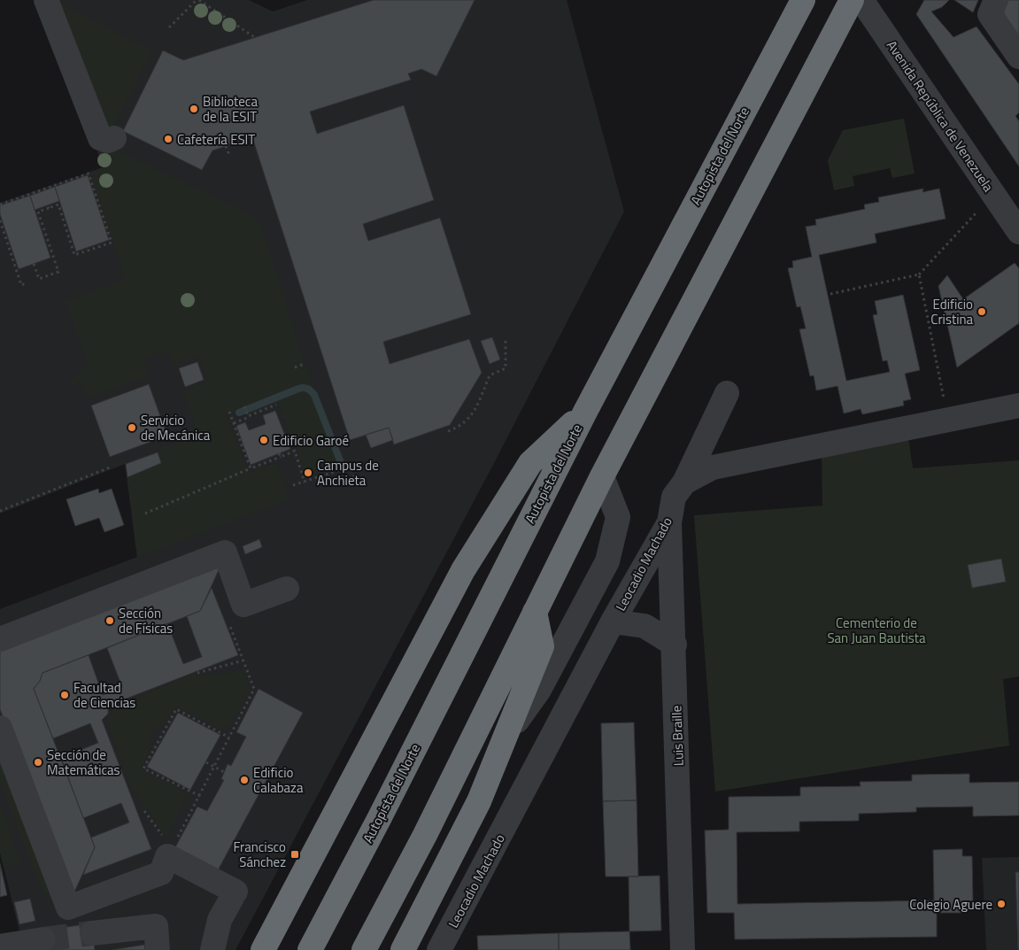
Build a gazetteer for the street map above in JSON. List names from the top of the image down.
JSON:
{
  "streets": {
    "highway": ["Autopista del Norte"],
    "street": ["Avenida República de Venezuela", "Leocadio Machado", "Luis Braille"]
  },
  "crossings": [
    ["Leocadio Machado", "Luis Braille"]
  ],
  "parks": ["Cementerio de San Juan Bautista"],
  "places": {
    "other": [
      "Biblioteca de la ESIT",
      "Cafetería ESIT",
      "Edificio Cristina",
      "Servicio de Mecánica",
      "Edificio Garoé",
      "Campus de Anchieta",
      "Sección de Físicas",
      "Facultad de Ciencias",
      "Sección de Matemáticas",
      "Edificio Calabaza",
      "Colegio Aguere"
    ],
    "transit": ["Francisco Sánchez"]
  }
}
